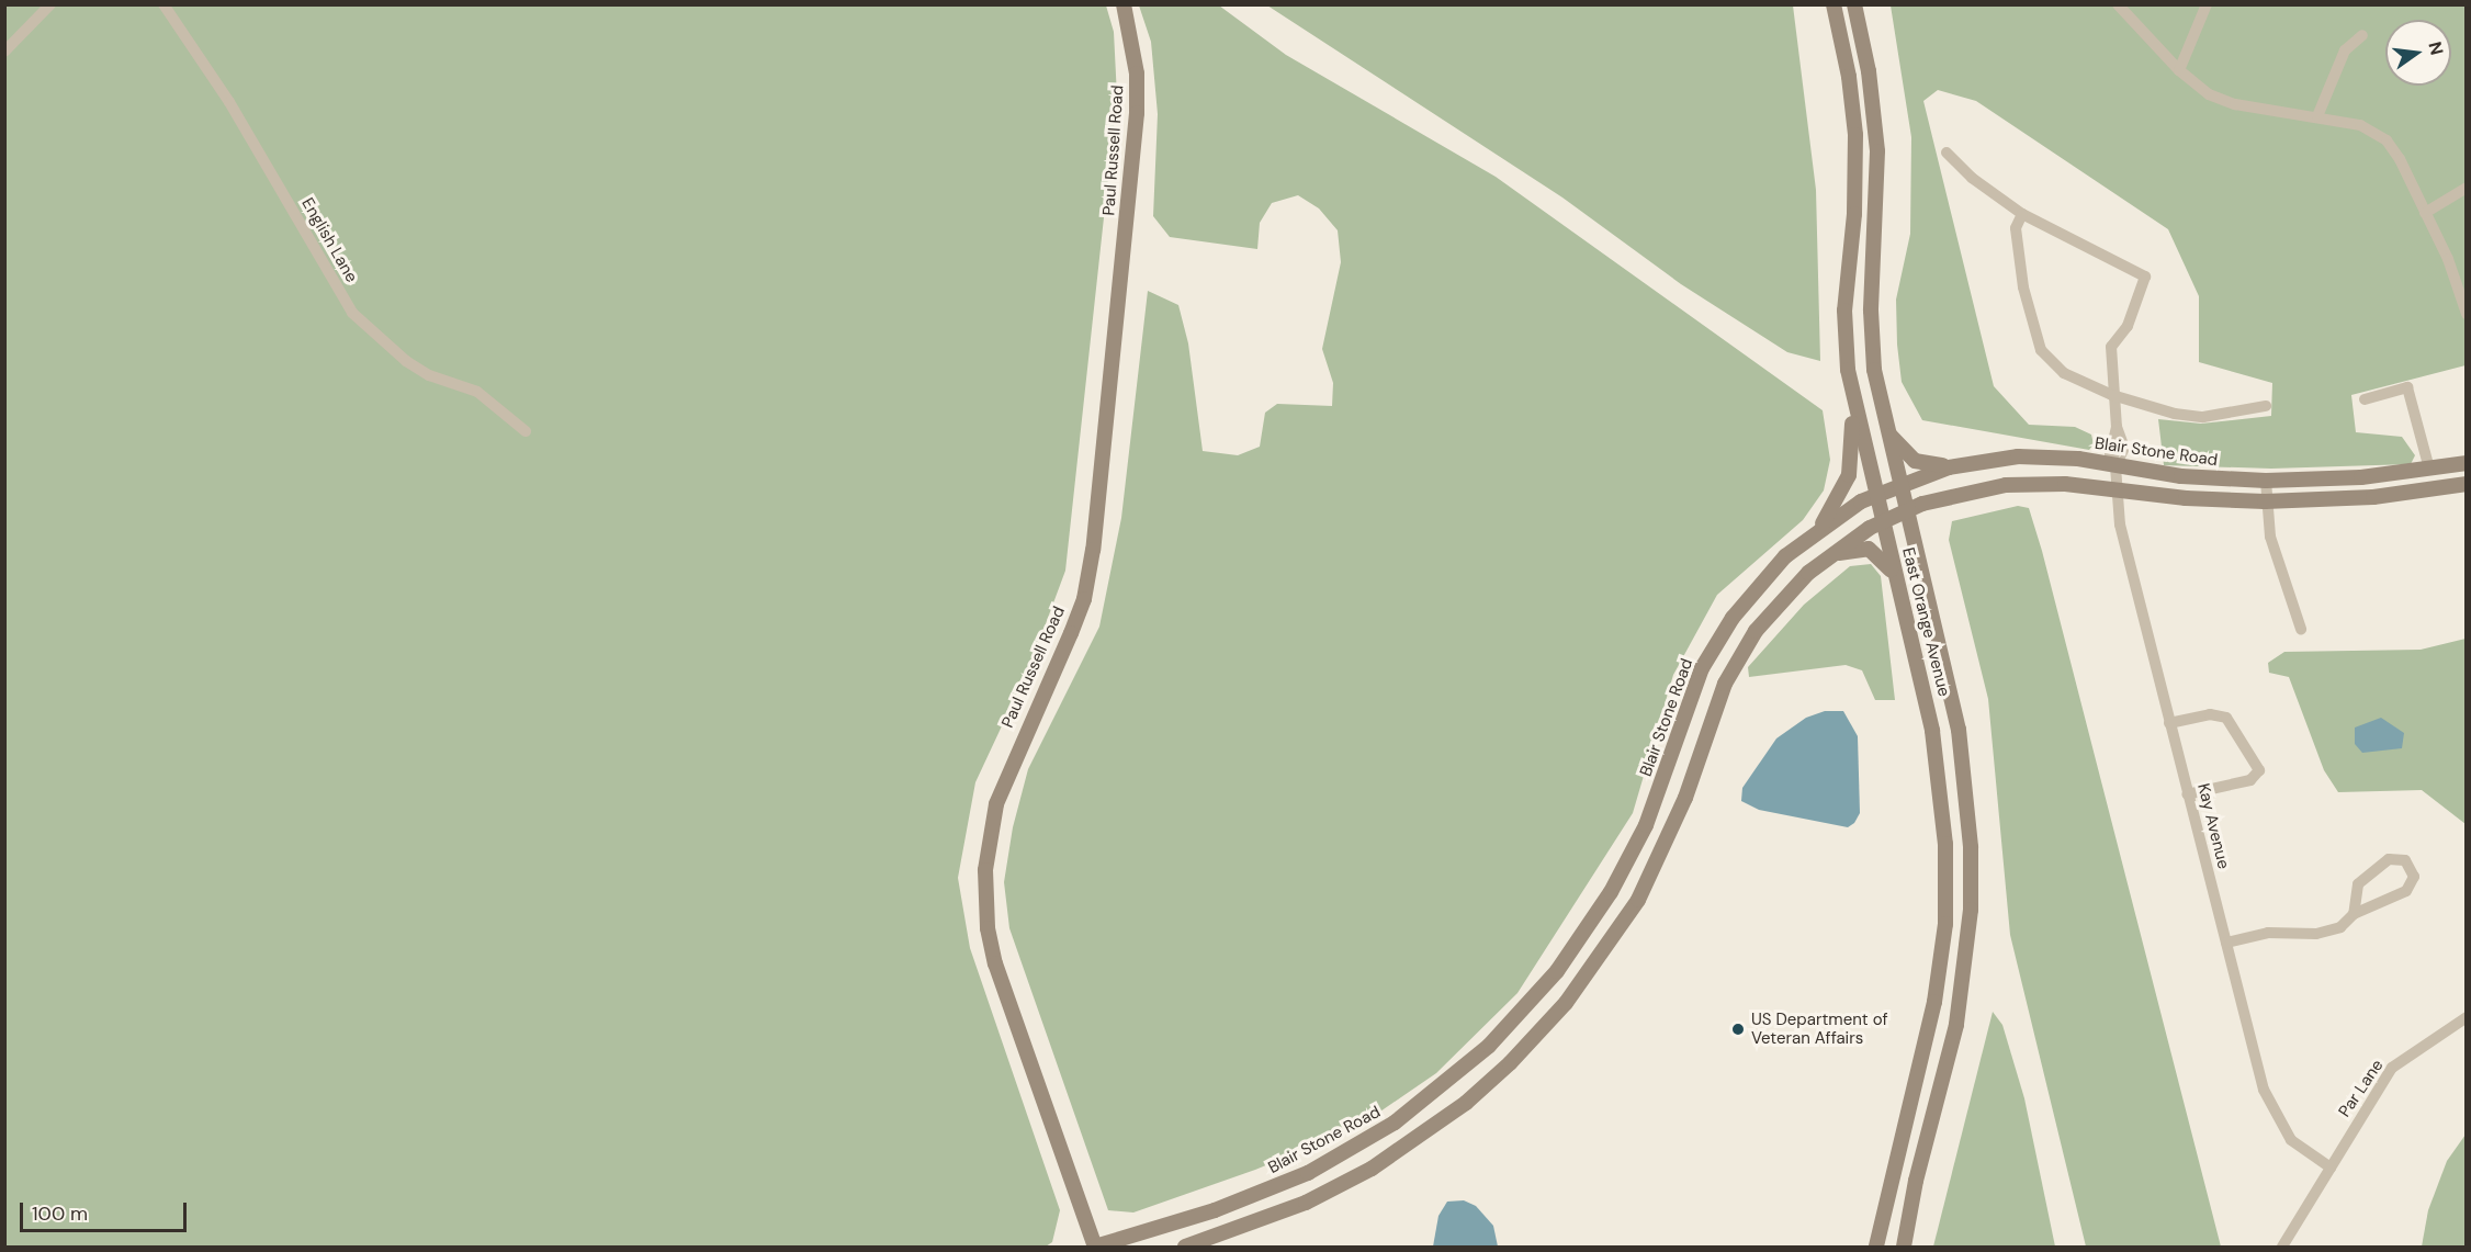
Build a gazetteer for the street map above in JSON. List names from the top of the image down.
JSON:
{
  "streets": {
    "street": [
      "Paul Russell Road",
      "English Lane",
      "Blair Stone Road",
      "East Orange Avenue",
      "Kay Avenue",
      "Par Lane"
    ]
  },
  "crossings": [
    ["Paul Russell Road", "Blair Stone Road"],
    ["Blair Stone Road", "East Orange Avenue"],
    ["Blair Stone Road", "Kay Avenue"],
    ["Kay Avenue", "Par Lane"]
  ],
  "places": ["US Department of Veteran Affairs"],
  "scale_bar": "100 m",
  "north": "right"
}
